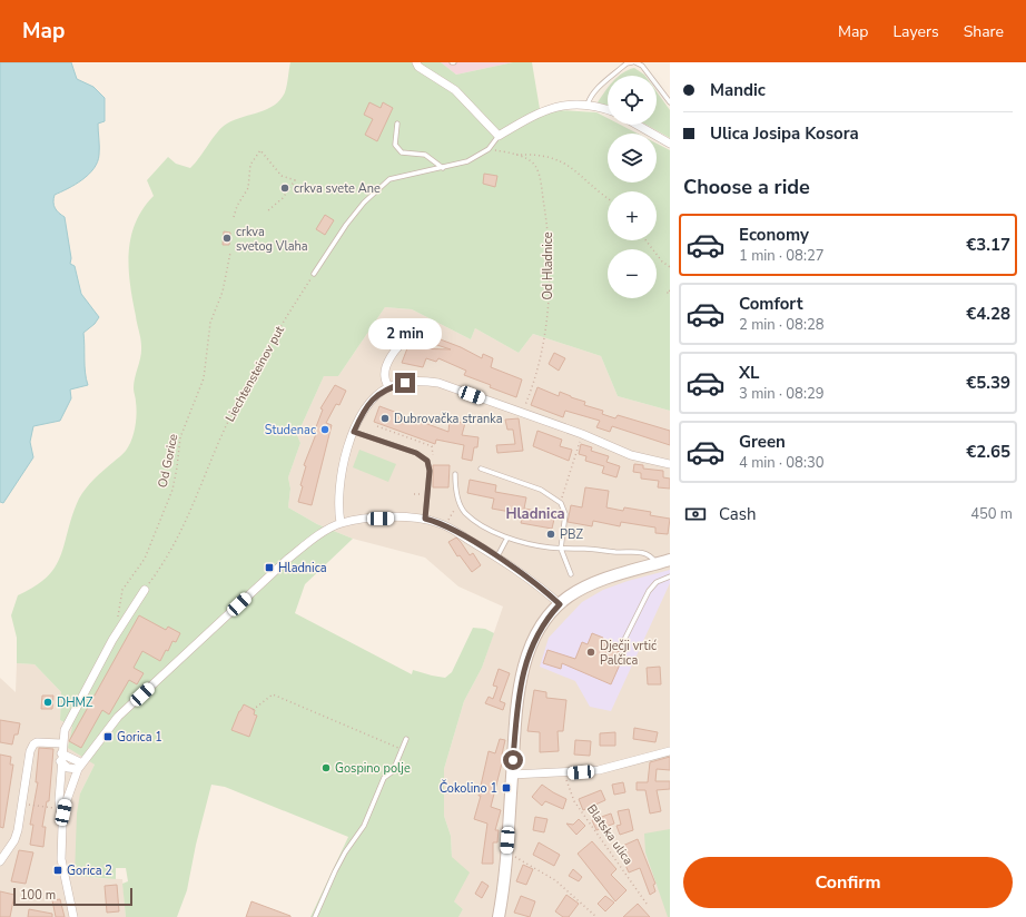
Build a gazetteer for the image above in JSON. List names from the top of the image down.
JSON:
{
  "streets": {
    "path": [
      "Od Hladnice",
      "Liechtensteinov put",
      "Od Gorice",
      "Blatska ulica"
    ]
  },
  "districts": ["Hladnica"],
  "places": {
    "other": [
      "crkva svete Ane",
      "crkva svetog Vlaha",
      "Dubrovačka stranka",
      "Studenac",
      "PBZ",
      "Dječji vrtić Palčica",
      "DHMZ",
      "Gospino polje"
    ],
    "transit": [
      "Hladnica",
      "Gorica 1",
      "Čokolino 1",
      "Gorica 2"
    ]
  },
  "scale_bar": "100 m",
  "page": {
    "header": "Map",
    "nav": ["Map", "Layers", "Share"],
    "banner": ["Mandic", "Ulica Josipa Kosora"],
    "map_buttons": ["+", "−"],
    "heading": "Choose a ride",
    "list": [
      {
        "name": "Economy",
        "note": "1 min · 08:27",
        "value": "€3.17"
      },
      {
        "name": "Comfort",
        "note": "2 min · 08:28",
        "value": "€4.28"
      },
      {
        "name": "XL",
        "note": "3 min · 08:29",
        "value": "€5.39"
      },
      {
        "name": "Green",
        "note": "4 min · 08:30",
        "value": "€2.65"
      }
    ],
    "bubble": "2 min",
    "pay": ["Cash", "450 m"],
    "buttons": "Confirm",
    "scale": "100 m"
  }
}
